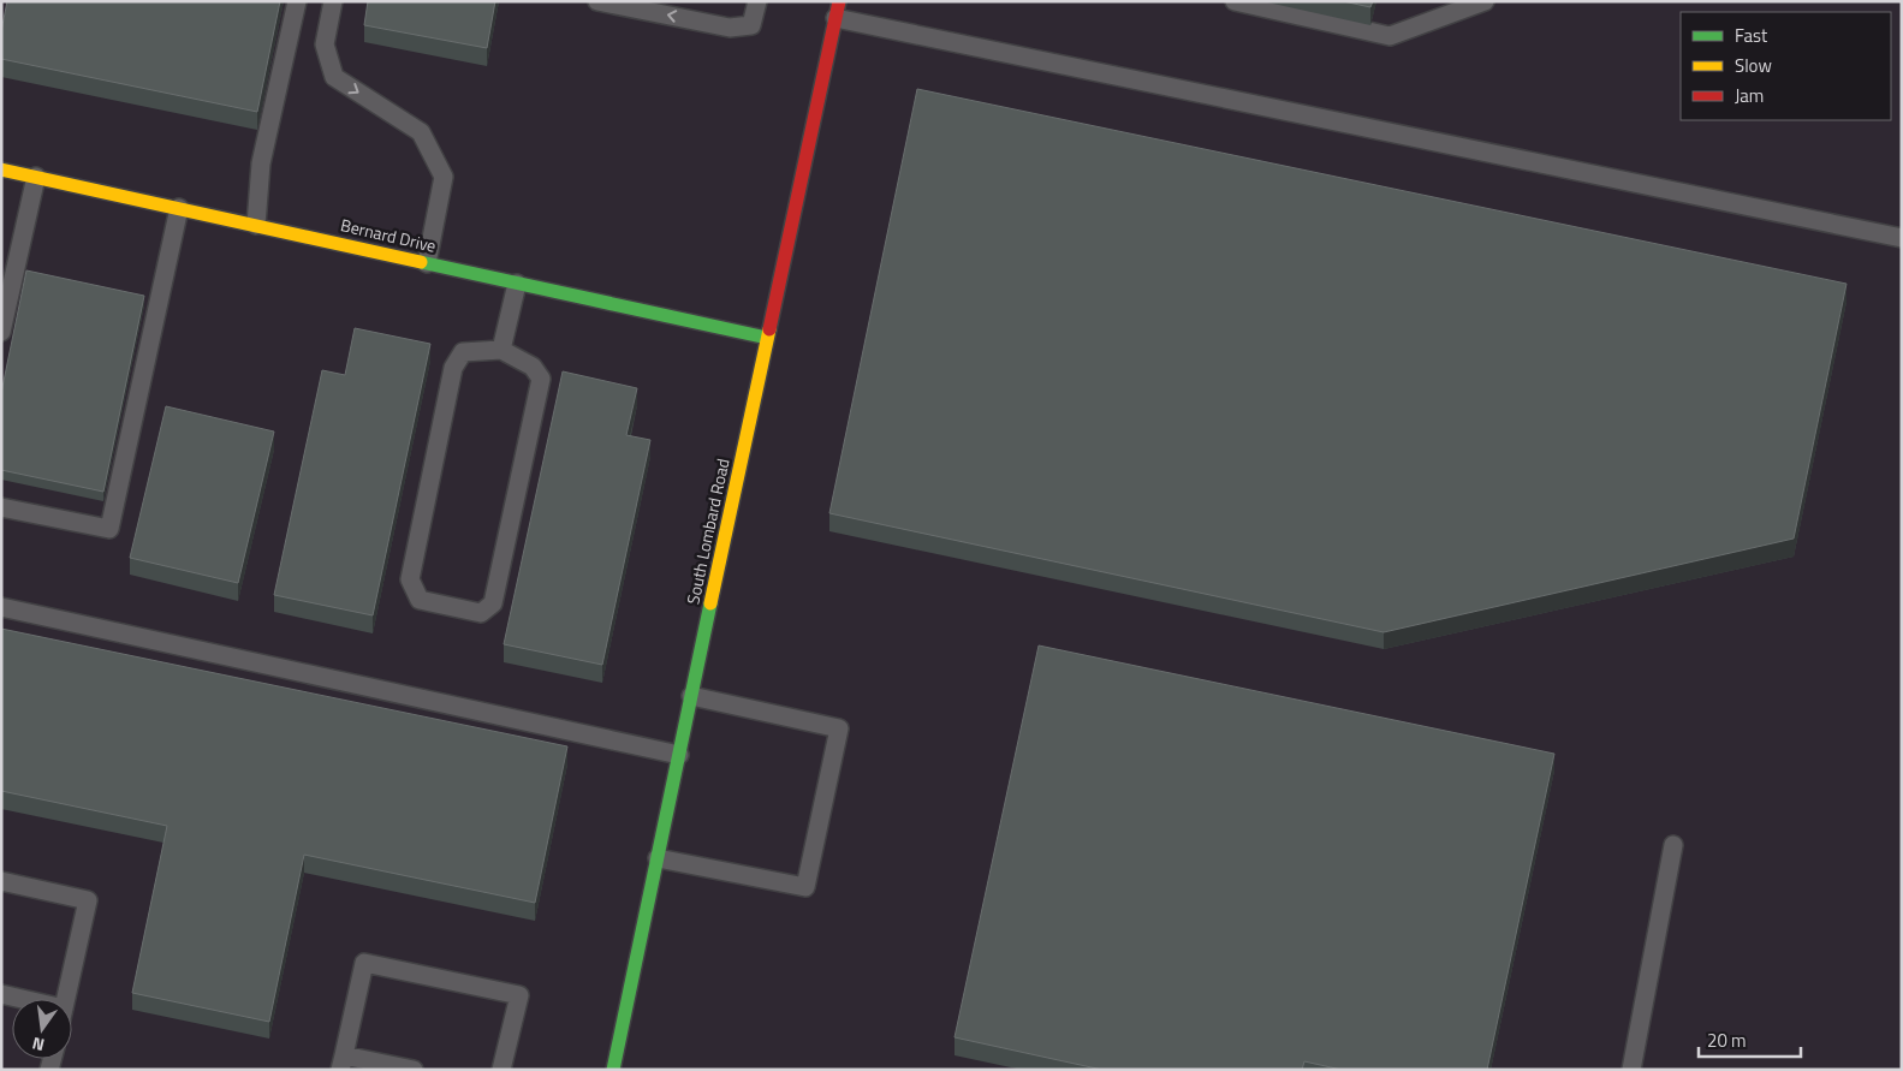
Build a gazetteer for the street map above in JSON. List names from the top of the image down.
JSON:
{
  "streets": {
    "street": ["Bernard Drive", "South Lombard Road"]
  },
  "crossings": [
    ["Bernard Drive", "South Lombard Road"]
  ],
  "legend": ["Fast", "Slow", "Jam"],
  "scale_bar": "20 m",
  "north": "bottom"
}
